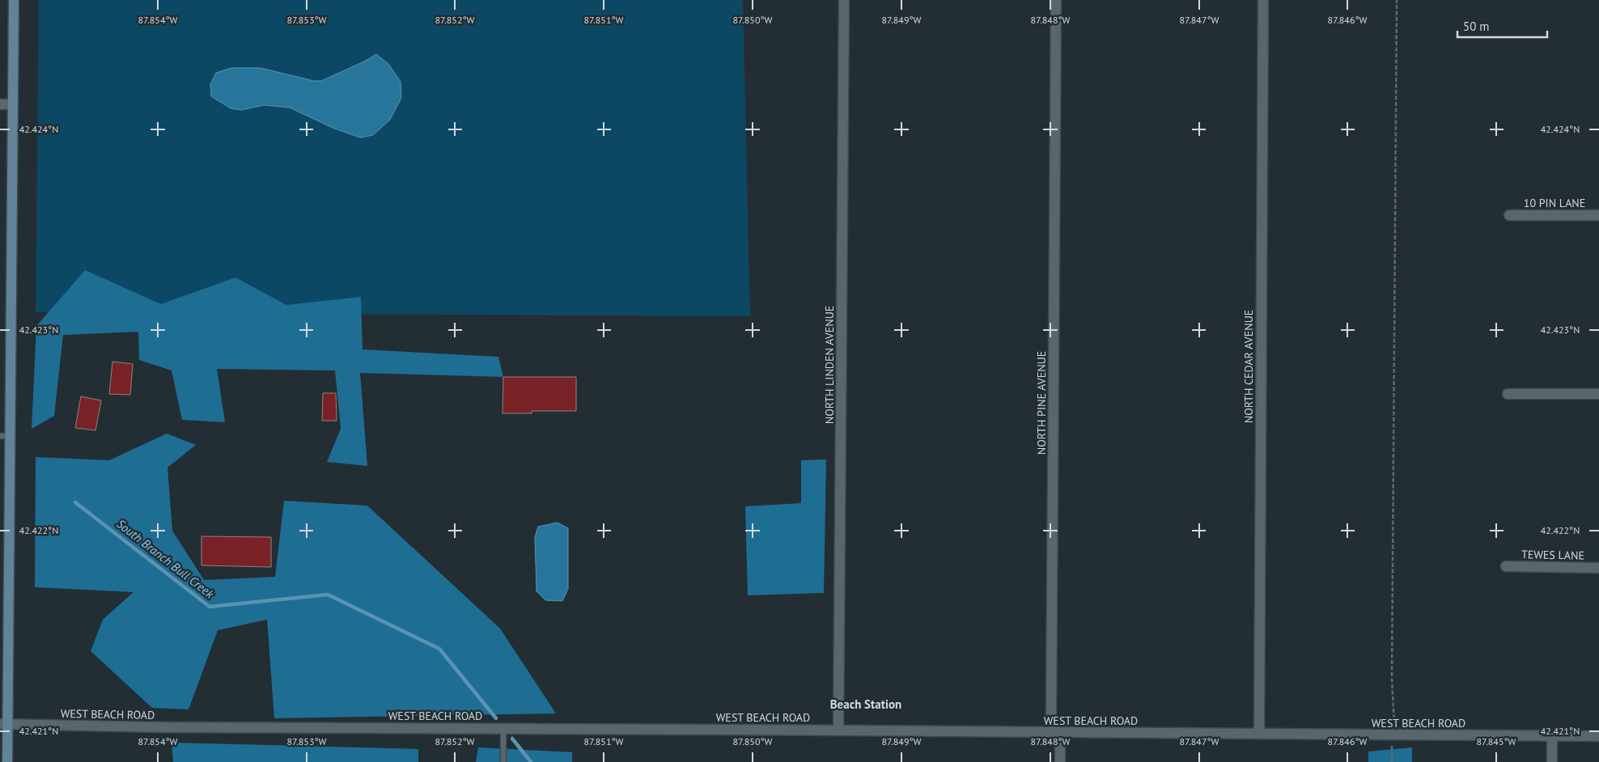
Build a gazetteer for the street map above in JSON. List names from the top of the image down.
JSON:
{
  "streets": {
    "street": [
      "10 PIN LANE",
      "NORTH LINDEN AVENUE",
      "NORTH CEDAR AVENUE",
      "NORTH PINE AVENUE",
      "TEWES LANE",
      "WEST BEACH ROAD"
    ]
  },
  "crossings": [
    ["NORTH LINDEN AVENUE", "WEST BEACH ROAD"],
    ["NORTH CEDAR AVENUE", "WEST BEACH ROAD"],
    ["NORTH PINE AVENUE", "WEST BEACH ROAD"]
  ],
  "districts": ["Beach Station"],
  "water": ["South Branch Bull Creek"],
  "scale_bar": "50 m",
  "coordinates": [
    "87.854°W",
    "87.853°W",
    "87.852°W",
    "87.851°W",
    "87.850°W",
    "87.849°W",
    "87.848°W",
    "87.847°W",
    "87.846°W",
    "42.424°N",
    "42.423°N",
    "42.422°N",
    "42.421°N",
    "87.845°W"
  ]
}
